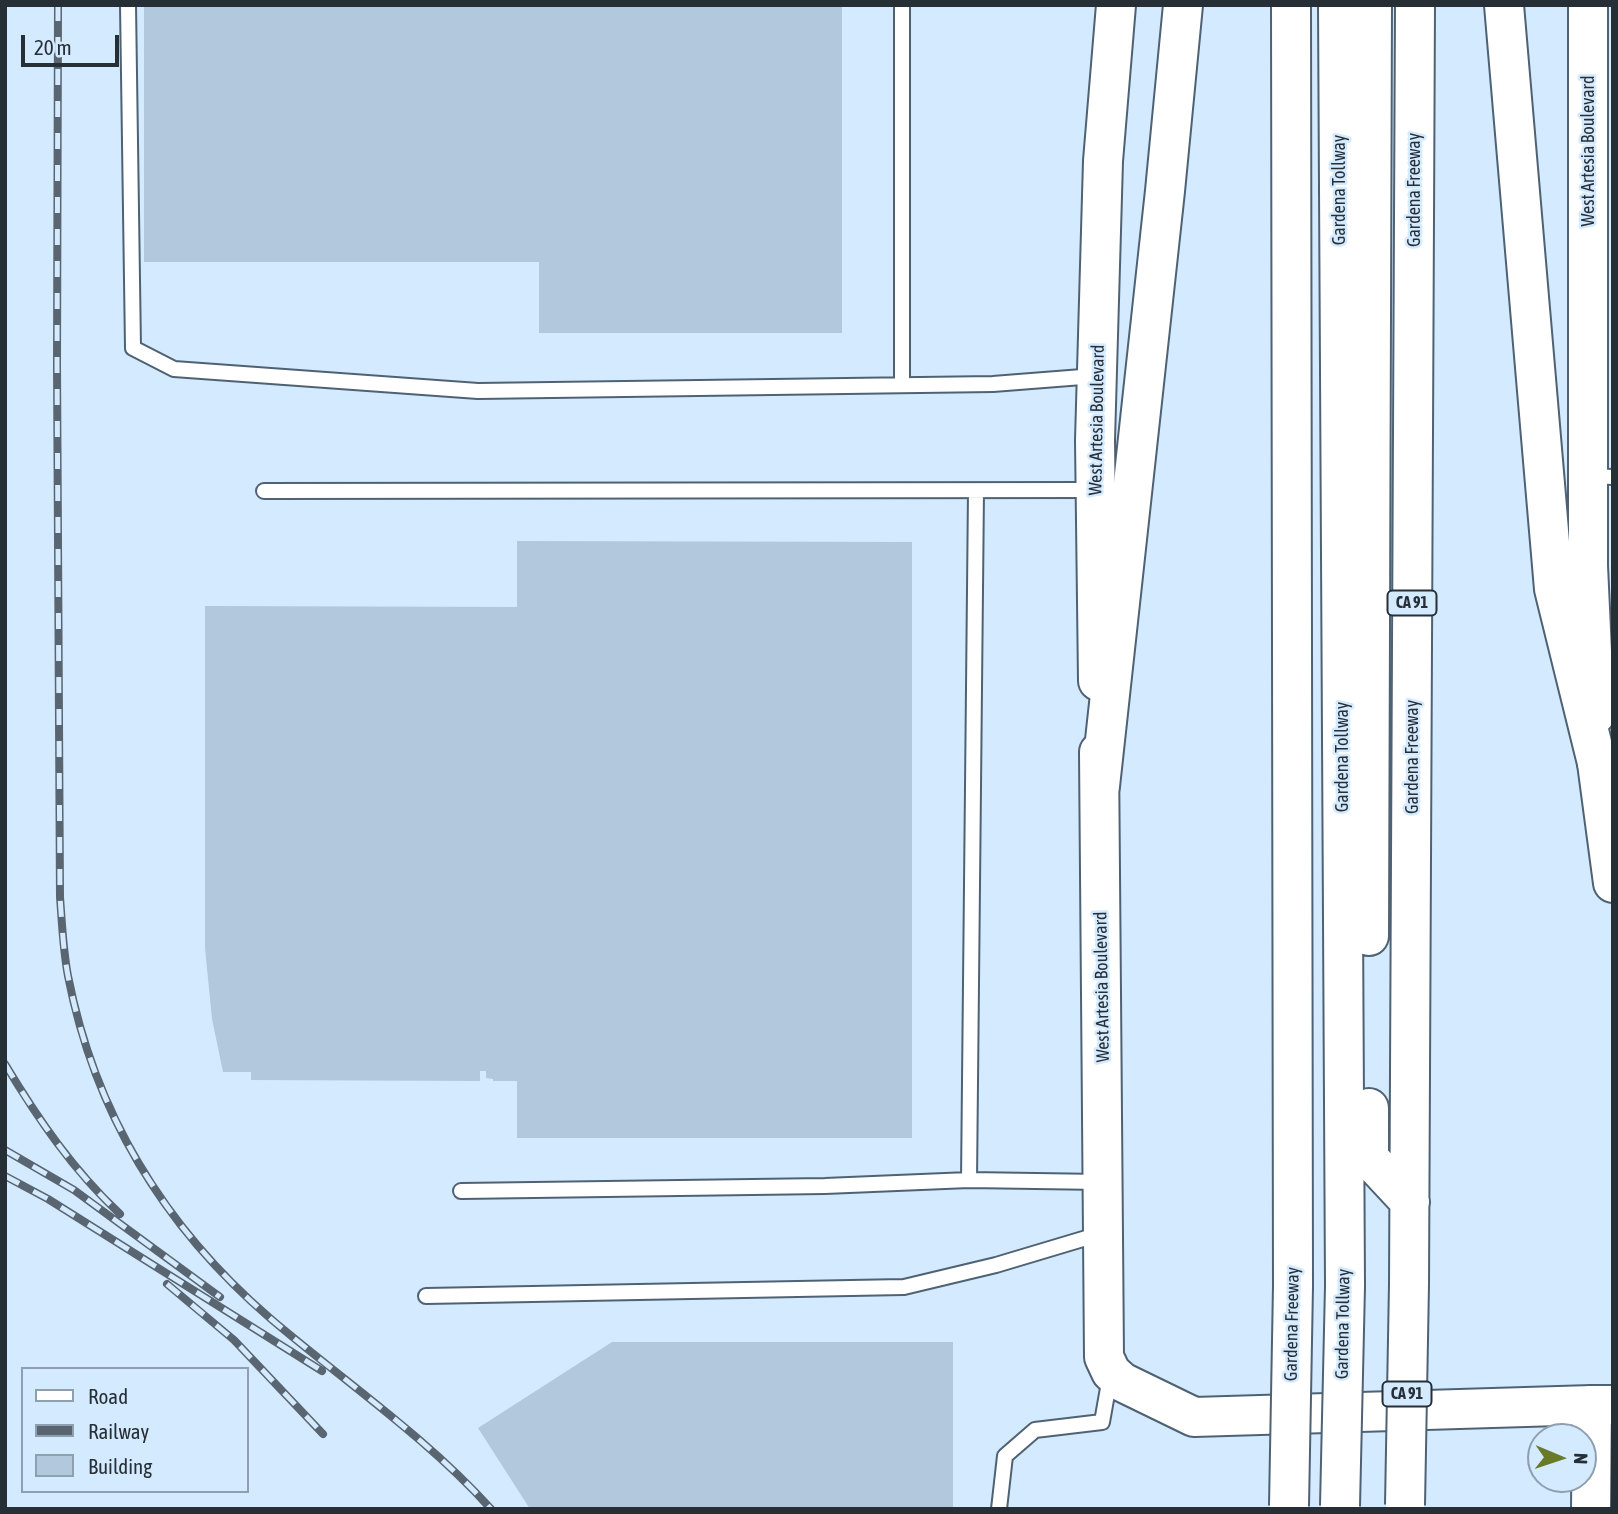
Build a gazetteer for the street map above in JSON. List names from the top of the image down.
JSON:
{
  "streets": {
    "main road": [
      "West Artesia Boulevard",
      "Gardena Tollway",
      "Gardena Freeway",
      "CA 91"
    ]
  },
  "crossings": [
    ["Gardena Tollway", "Gardena Freeway"]
  ],
  "legend": ["Road", "Railway", "Building"],
  "scale_bar": "20 m",
  "north": "right"
}
